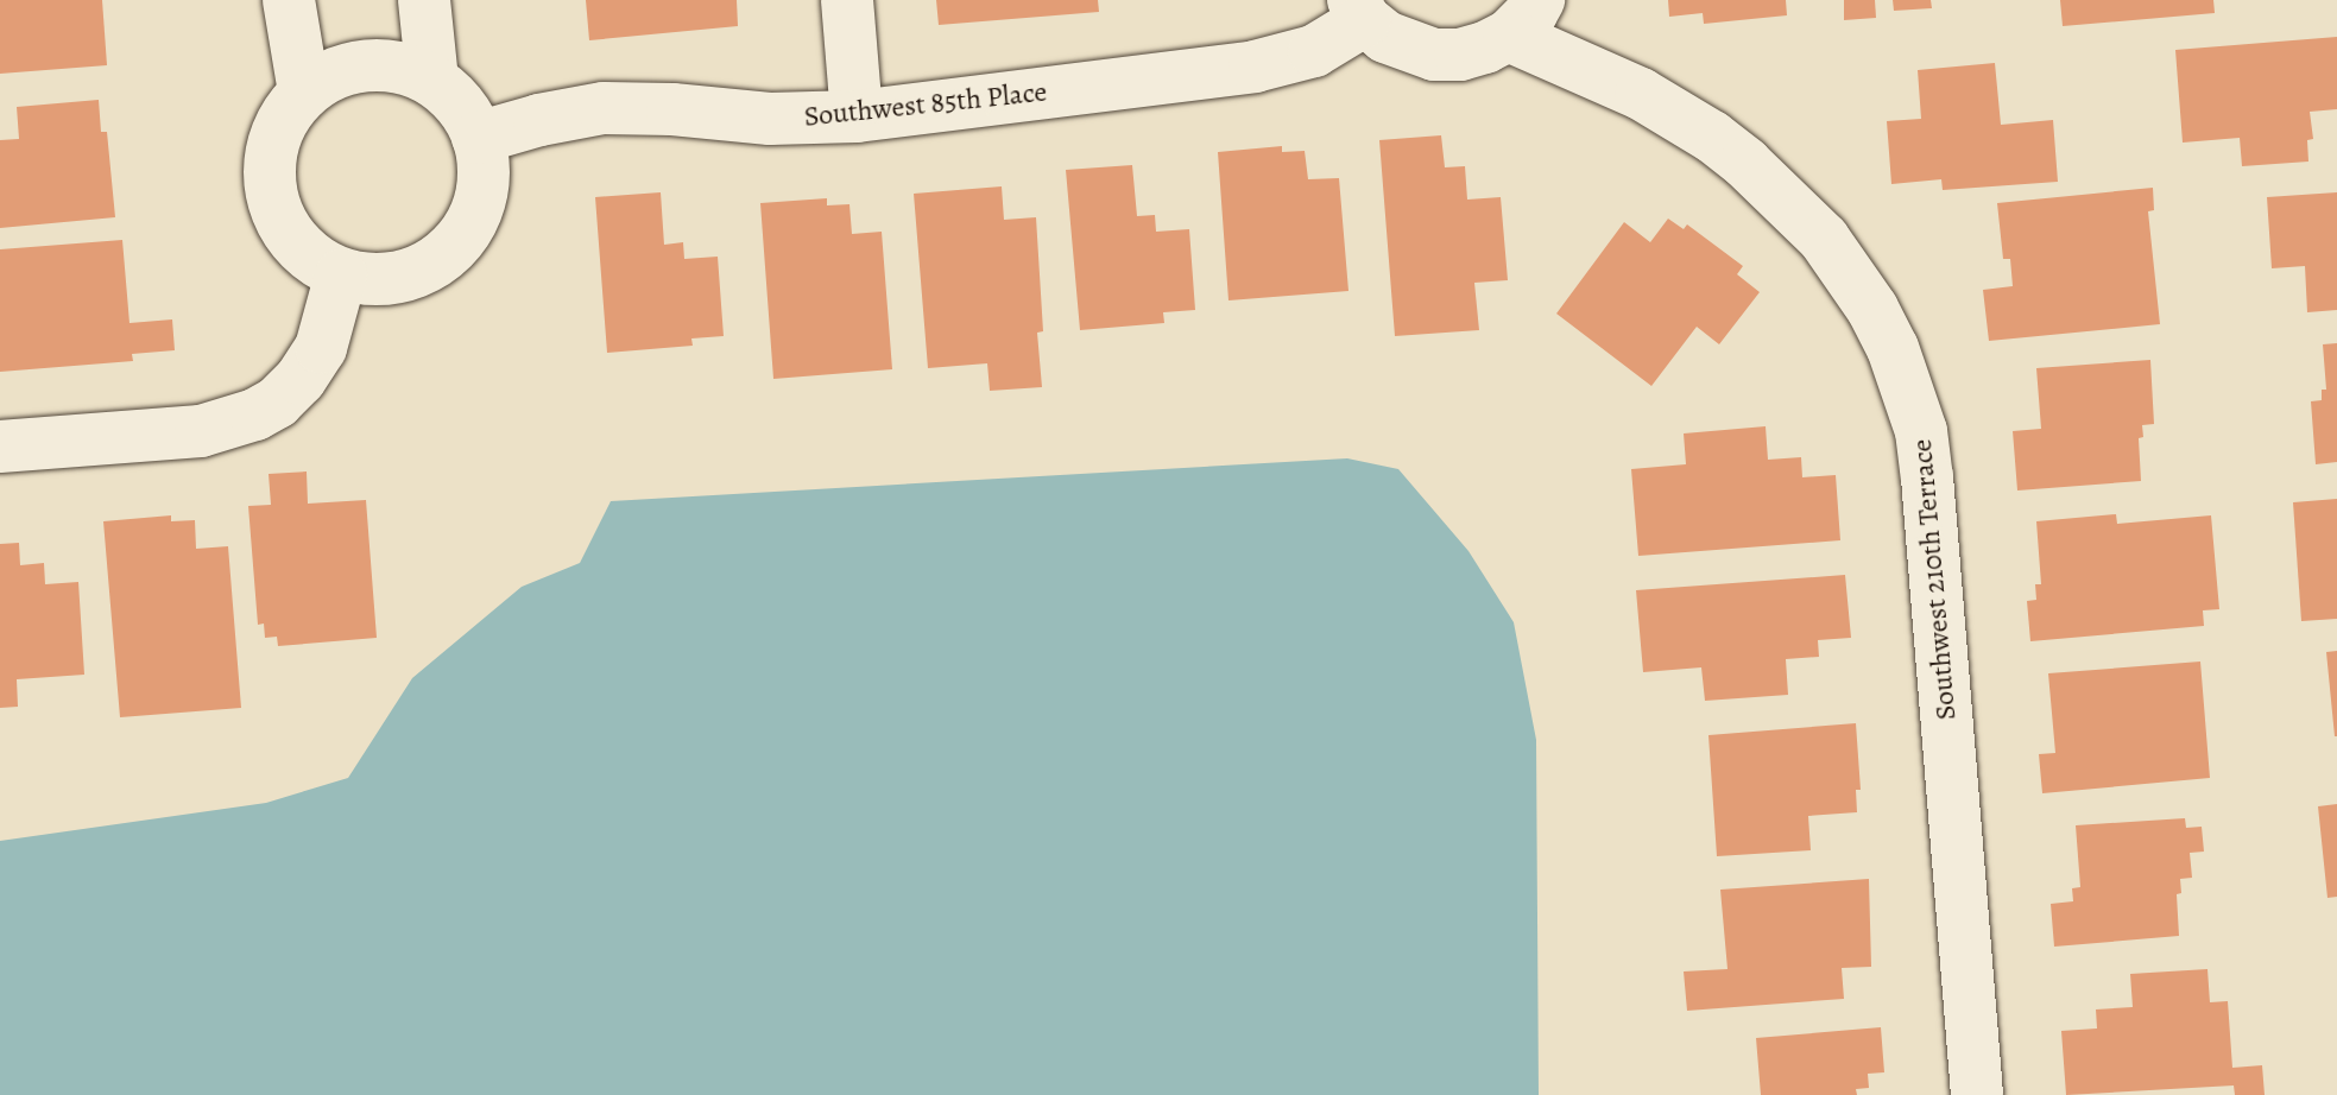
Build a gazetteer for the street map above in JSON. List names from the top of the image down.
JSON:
{
  "streets": {
    "street": ["Southwest 85th Place", "Southwest 210th Terrace"]
  }
}
